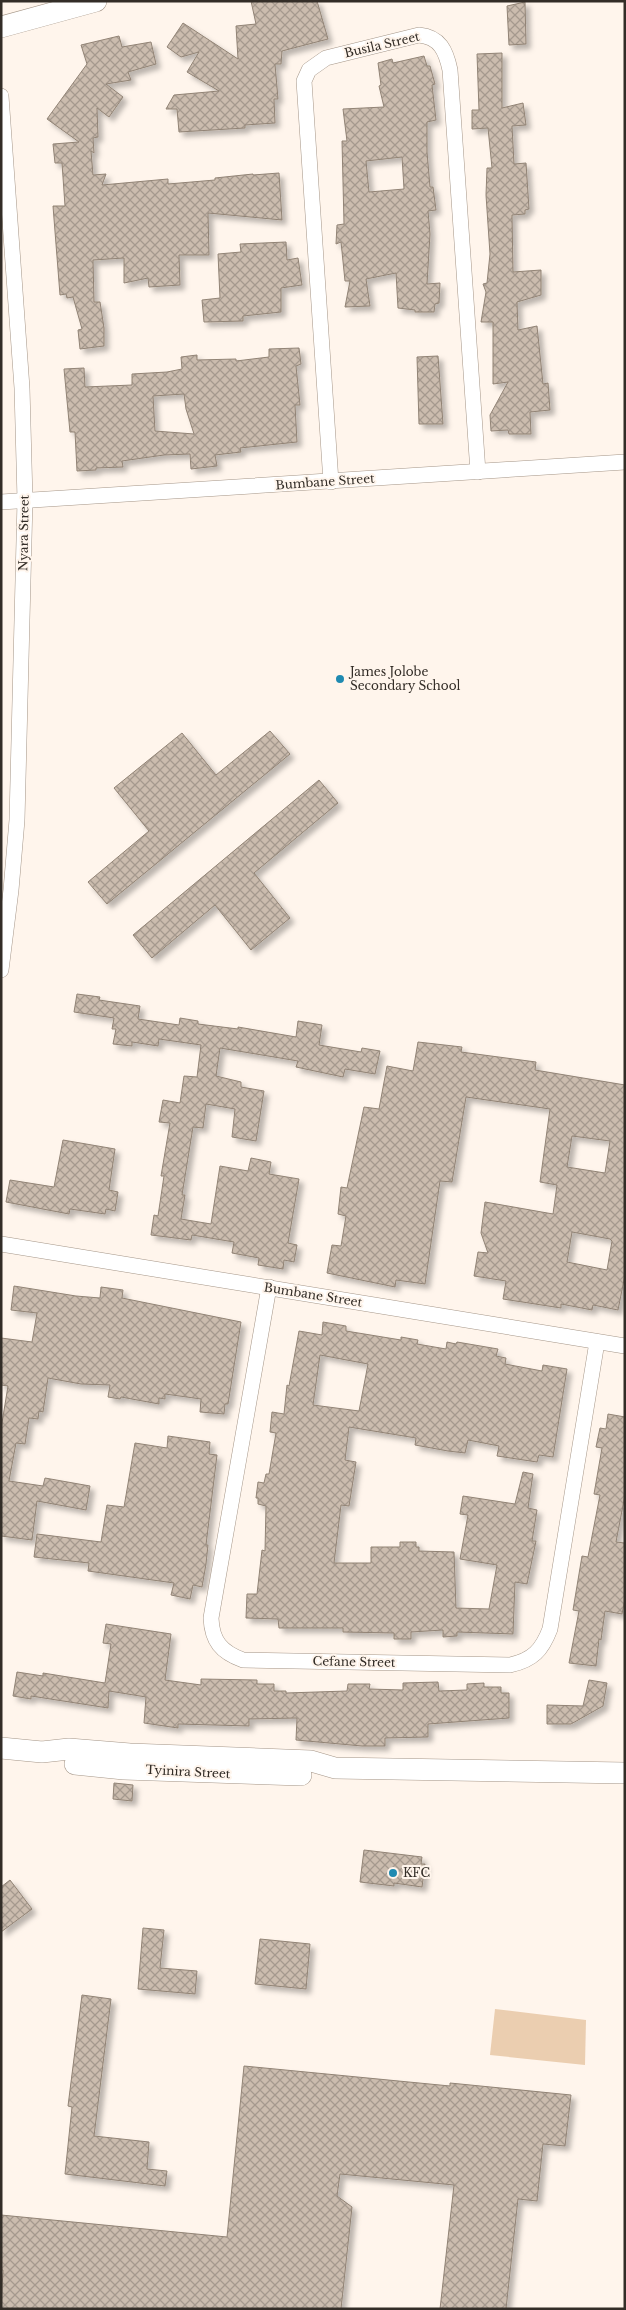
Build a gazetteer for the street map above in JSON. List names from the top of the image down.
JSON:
{
  "streets": {
    "street": [
      "Busila Street",
      "Bumbane Street",
      "Nyara Street",
      "Cefane Street",
      "Tyinira Street"
    ]
  },
  "crossings": [
    ["Busila Street", "Bumbane Street"],
    ["Bumbane Street", "Nyara Street"],
    ["Bumbane Street", "Cefane Street"]
  ],
  "places": ["James Jolobe Secondary School", "KFC"]
}
